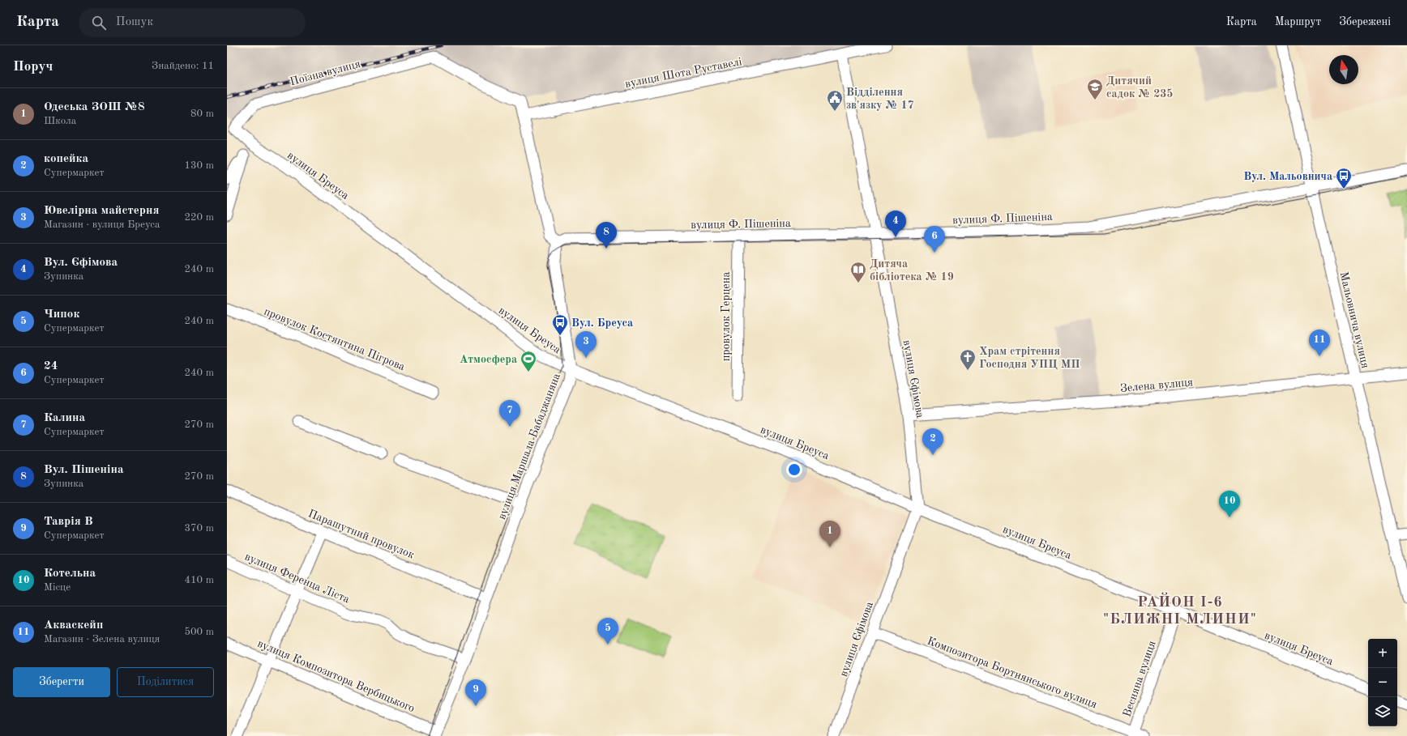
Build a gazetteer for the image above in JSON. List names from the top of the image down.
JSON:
{
  "streets": {
    "street": [
      "Поїзна вулиця",
      "вулиця Шота Руставелі",
      "вулиця Бреуса",
      "вулиця Ф. Пішеніна",
      "провулок Герцена",
      "Мальовнича вулиця",
      "провулок Костянтина Пігрова",
      "вулиця Єфімова",
      "Зелена вулиця",
      "вулиця Маршала Бабаджаняна",
      "Парашутний провулок",
      "вулиця Ференца Ліста",
      "Композитора Бортнянського вулиця",
      "вулиця Композитора Вербицького",
      "Весняна вулиця"
    ]
  },
  "crossings": [
    ["Поїзна вулиця", "вулиця Шота Руставелі"],
    ["Поїзна вулиця", "вулиця Бреуса"],
    ["вулиця Шота Руставелі", "вулиця Єфімова"],
    ["вулиця Бреуса", "вулиця Єфімова"],
    ["вулиця Бреуса", "вулиця Маршала Бабаджаняна"],
    ["вулиця Бреуса", "Весняна вулиця"],
    ["вулиця Ф. Пішеніна", "провулок Герцена"],
    ["вулиця Ф. Пішеніна", "Мальовнича вулиця"],
    ["вулиця Ф. Пішеніна", "вулиця Єфімова"],
    ["вулиця Ф. Пішеніна", "вулиця Маршала Бабаджаняна"],
    ["Мальовнича вулиця", "Зелена вулиця"],
    ["вулиця Єфімова", "Зелена вулиця"],
    ["вулиця Єфімова", "Композитора Бортнянського вулиця"],
    ["вулиця Маршала Бабаджаняна", "Парашутний провулок"],
    ["вулиця Маршала Бабаджаняна", "вулиця Ференца Ліста"],
    ["вулиця Маршала Бабаджаняна", "вулиця Композитора Вербицького"],
    ["Композитора Бортнянського вулиця", "Весняна вулиця"]
  ],
  "districts": ["РАЙОН І-6 \"БЛИЖНІ МЛИНИ\""],
  "places": {
    "school or university": ["Дитячий садок № 235"],
    "public building": ["Відділення зв'язку № 17"],
    "bus stop": ["Вул. Мальовнича", "Вул. Бреуса"],
    "library": ["Дитяча бібліотека № 19"],
    "church": ["Храм стрітення Господня УПЦ МП"],
    "sports": ["Атмосфера"]
  },
  "north": "top",
  "page": {
    "header": "Карта",
    "search": "Пошук",
    "nav": ["Карта", "Маршрут", "Збережені"],
    "heading": ["Поруч", "Знайдено: 11"],
    "list": [
      {
        "mark": "1",
        "name": "Одеська ЗОШ №8",
        "note": "Школа",
        "value": "80 m"
      },
      {
        "mark": "2",
        "name": "копейка",
        "note": "Супермаркет",
        "value": "130 m"
      },
      {
        "mark": "3",
        "name": "Ювелірна майстерня",
        "note": "Магазин · вулиця Бреуса",
        "value": "220 m"
      },
      {
        "mark": "4",
        "name": "Вул. Єфімова",
        "note": "Зупинка",
        "value": "240 m"
      },
      {
        "mark": "5",
        "name": "Чипок",
        "note": "Супермаркет",
        "value": "240 m"
      },
      {
        "mark": "6",
        "name": "24",
        "note": "Супермаркет",
        "value": "240 m"
      },
      {
        "mark": "7",
        "name": "Калина",
        "note": "Супермаркет",
        "value": "270 m"
      },
      {
        "mark": "8",
        "name": "Вул. Пішеніна",
        "note": "Зупинка",
        "value": "270 m"
      },
      {
        "mark": "9",
        "name": "Таврія В",
        "note": "Супермаркет",
        "value": "370 m"
      },
      {
        "mark": "10",
        "name": "Котельна",
        "note": "Місце",
        "value": "410 m"
      },
      {
        "mark": "11",
        "name": "Акваскейп",
        "note": "Магазин · Зелена вулиця",
        "value": "500 m"
      }
    ],
    "pins": [
      "4",
      "8",
      "6",
      "11",
      "3",
      "7",
      "2",
      "10",
      "1",
      "5",
      "9"
    ],
    "map_buttons": ["+", "−"],
    "buttons": ["Зберегти", "Поділитися"]
  }
}
